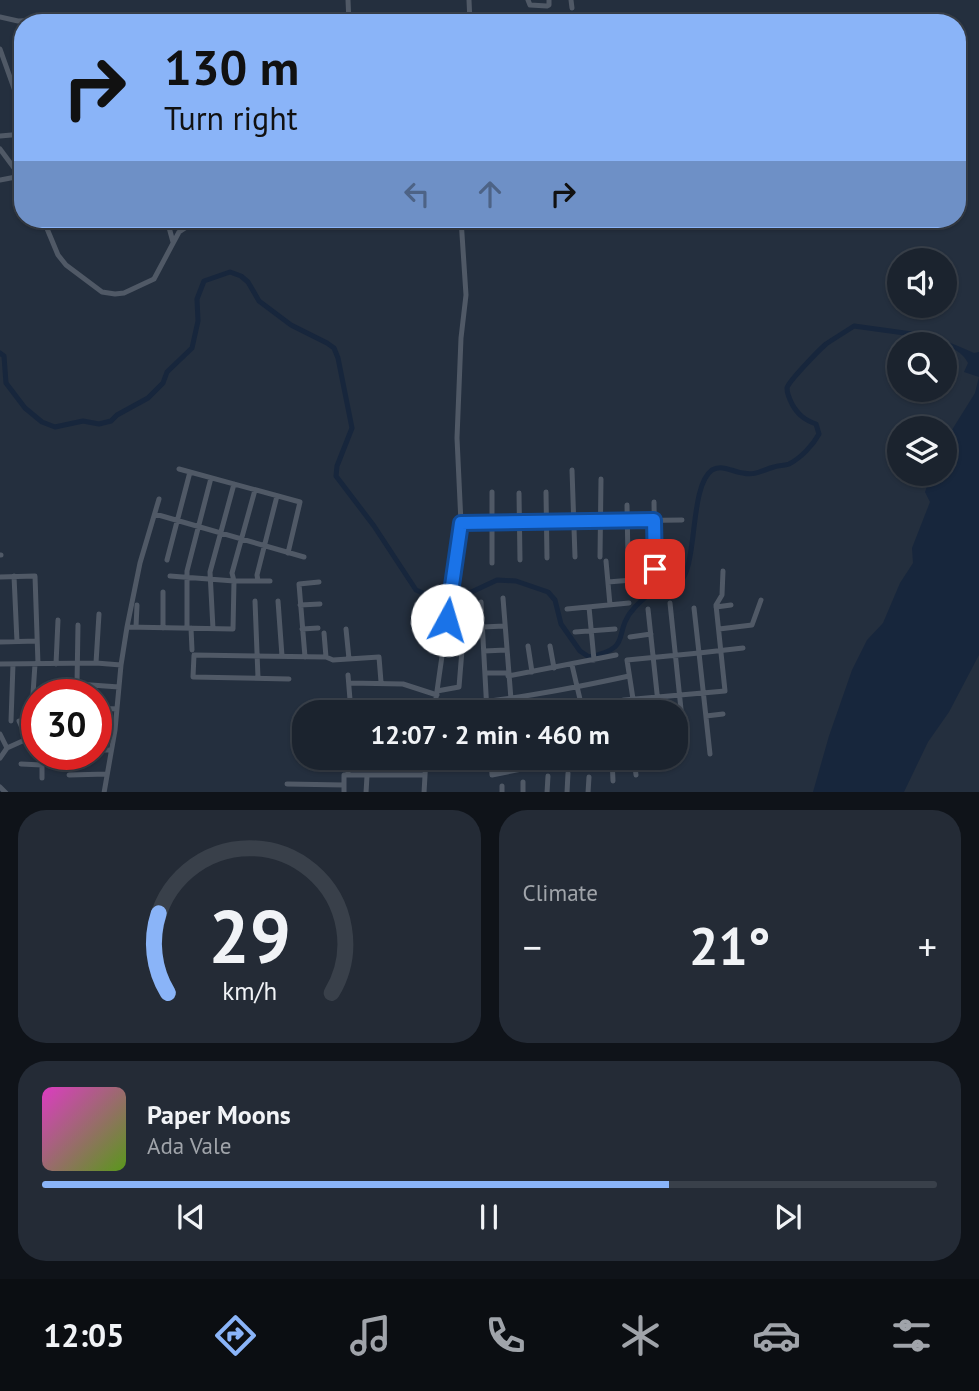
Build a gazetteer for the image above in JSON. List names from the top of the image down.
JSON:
{
  "page": {
    "turn": ["130 m", "Turn right"],
    "limit": "30",
    "trip": "12:07 · 2 min · 460 m",
    "tile": "Climate",
    "heat": ["−", "21°", "+"],
    "song": ["Paper Moons", "Ada Vale"],
    "tabs": "12:05",
    "gauge": ["29", "km/h"]
  }
}
